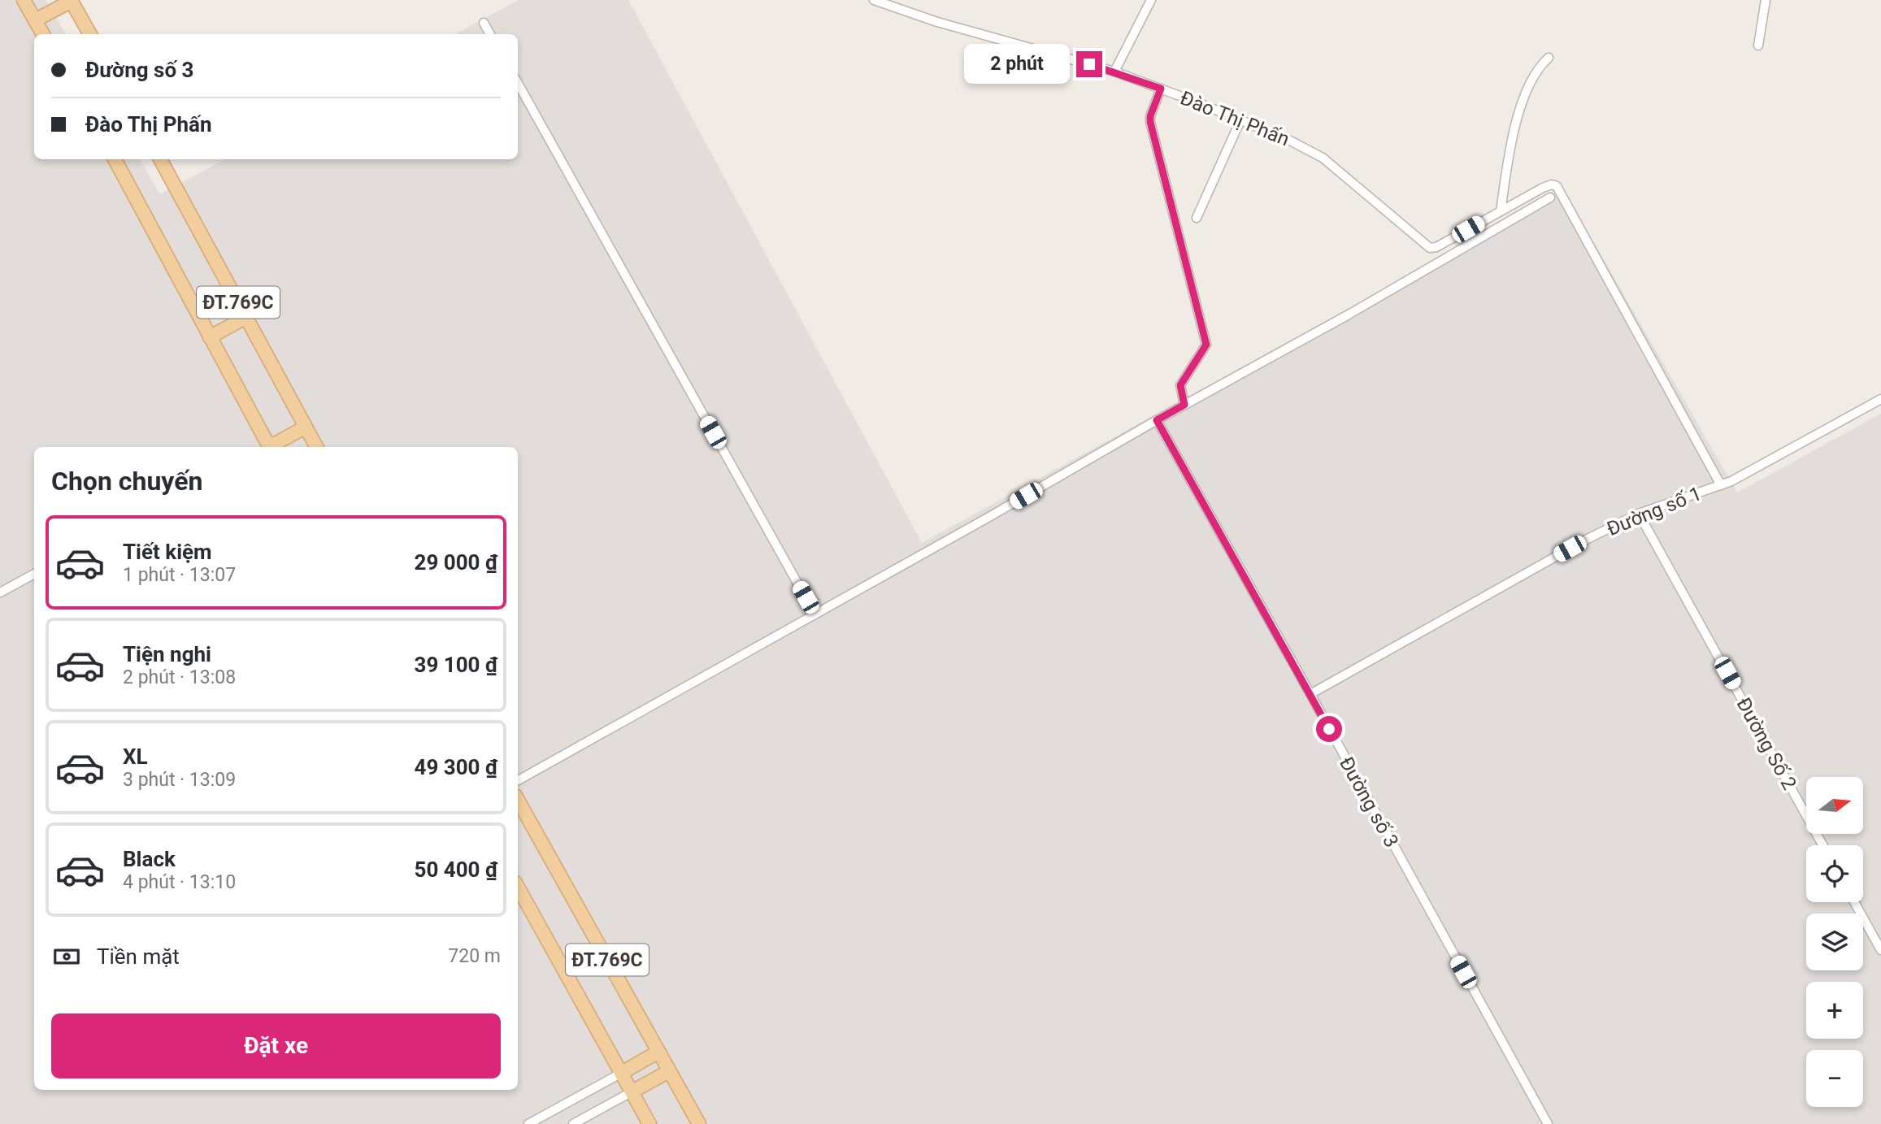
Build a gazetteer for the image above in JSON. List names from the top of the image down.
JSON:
{
  "streets": {
    "main road": ["ĐT.769C"],
    "street": [
      "Đào Thị Phấn",
      "Đường số 1",
      "Đường Số 2",
      "Đường số 3"
    ]
  },
  "crossings": [
    ["Đường số 1", "Đường Số 2"],
    ["Đường số 1", "Đường số 3"]
  ],
  "north": "right",
  "page": {
    "banner": ["Đường số 3", "Đào Thị Phấn"],
    "bubble": "2 phút",
    "heading": "Chọn chuyến",
    "list": [
      {
        "name": "Tiết kiệm",
        "note": "1 phút · 13:07",
        "value": "29 000 ₫"
      },
      {
        "name": "Tiện nghi",
        "note": "2 phút · 13:08",
        "value": "39 100 ₫"
      },
      {
        "name": "XL",
        "note": "3 phút · 13:09",
        "value": "49 300 ₫"
      },
      {
        "name": "Black",
        "note": "4 phút · 13:10",
        "value": "50 400 ₫"
      }
    ],
    "map_buttons": ["+", "−"],
    "pay": ["Tiền mặt", "720 m"],
    "buttons": "Đặt xe"
  }
}
